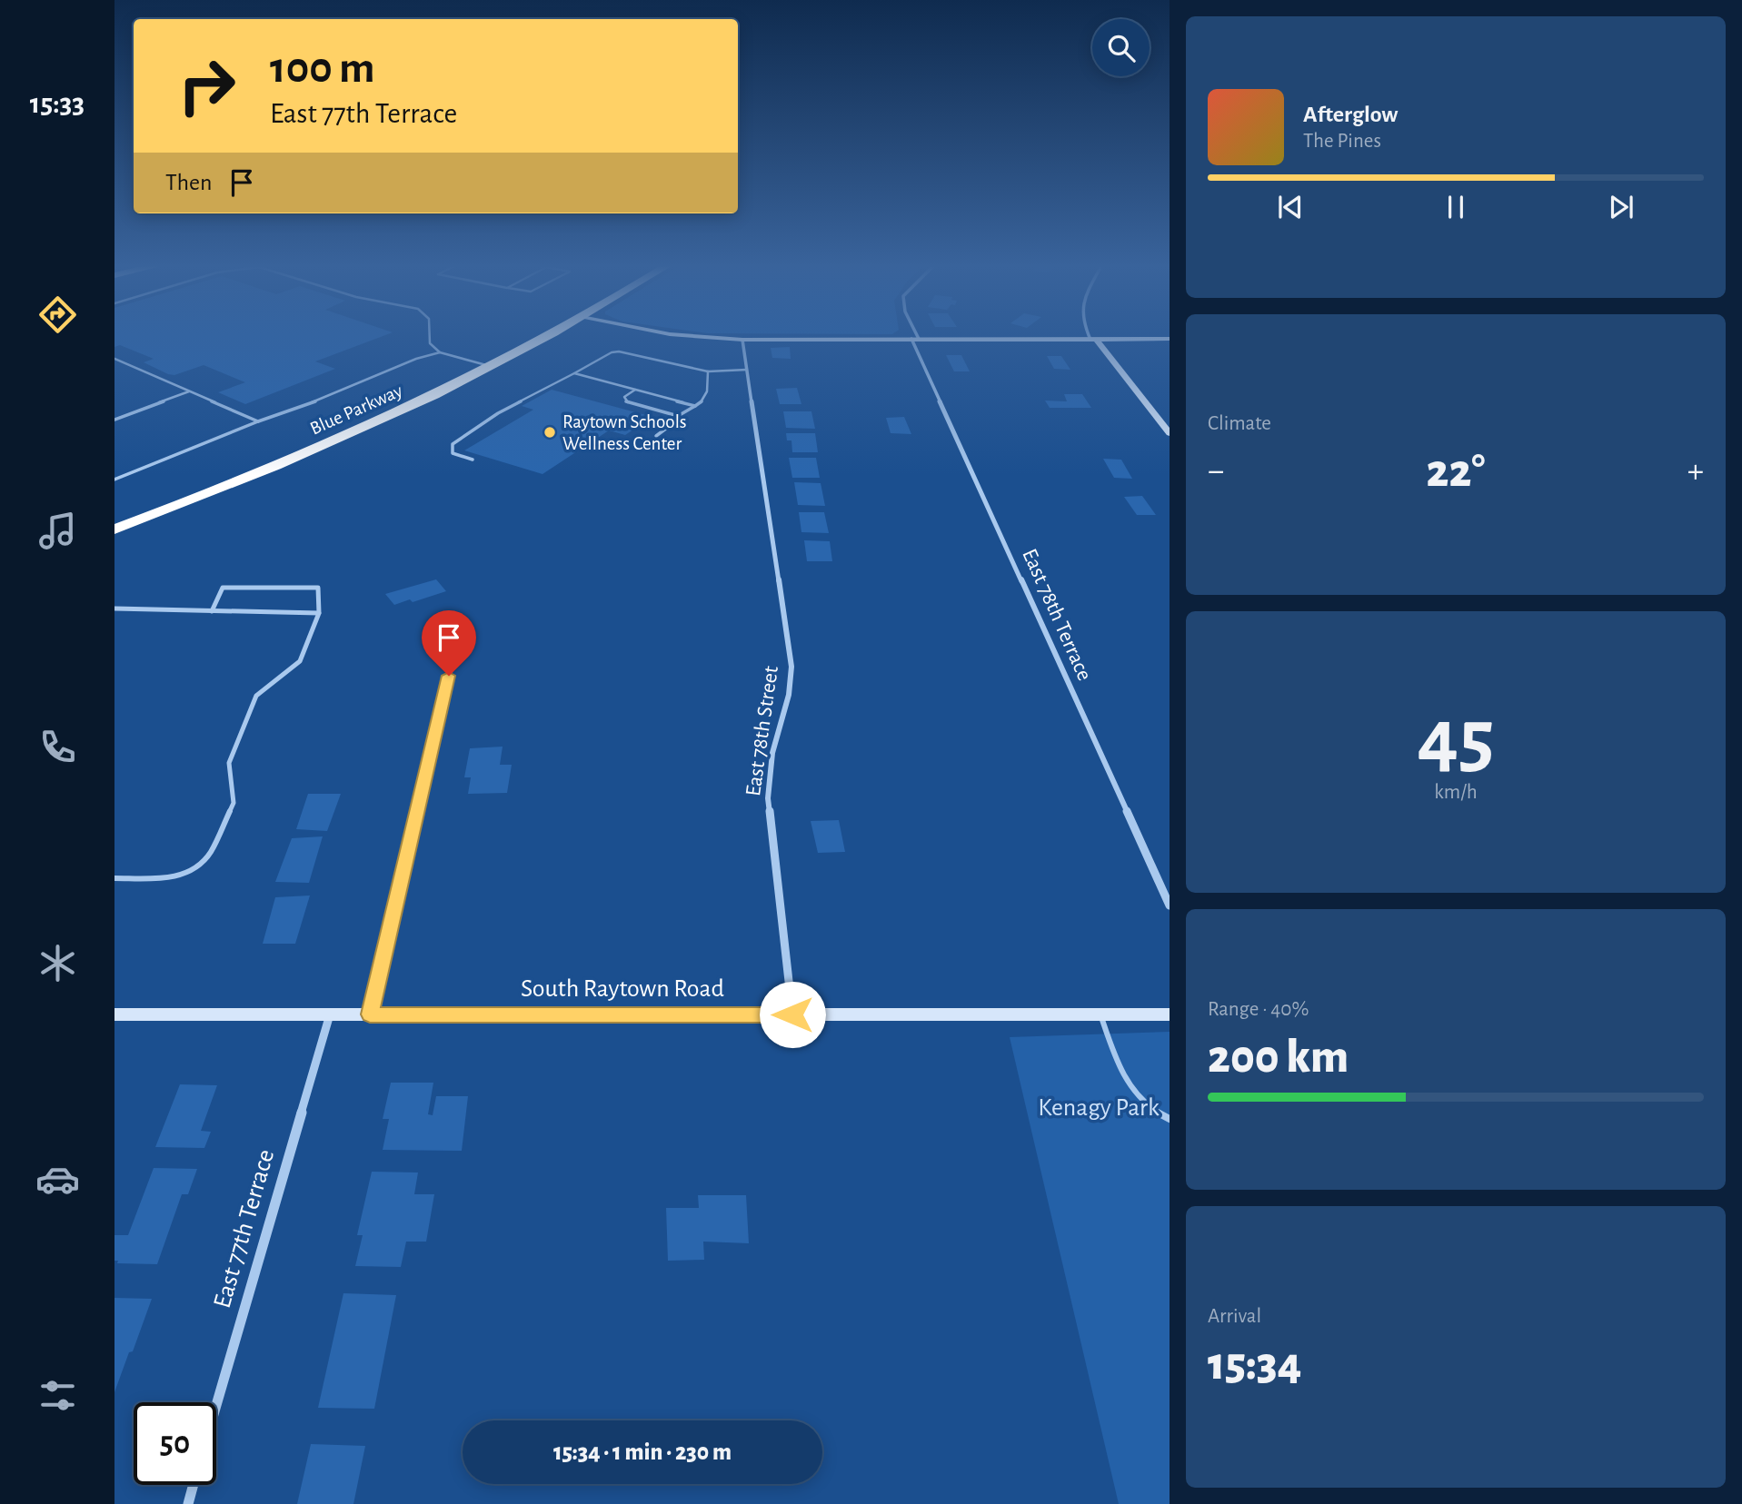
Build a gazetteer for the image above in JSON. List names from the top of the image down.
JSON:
{
  "streets": {
    "highway": ["Blue Parkway"],
    "street": [
      "East 78th Terrace",
      "East 78th Street",
      "South Raytown Road",
      "East 77th Terrace"
    ]
  },
  "crossings": [
    ["East 78th Street", "South Raytown Road"],
    ["South Raytown Road", "East 77th Terrace"]
  ],
  "parks": ["Kenagy Park"],
  "places": ["Raytown Schools Wellness Center"],
  "page": {
    "tabs": "15:33",
    "turn": ["100 m", "East 77th Terrace"],
    "song": ["Afterglow", "The Pines"],
    "then": "Then",
    "tile": [
      "Climate",
      ["45", "km/h"],
      ["Range · 40%", "200 km"],
      ["Arrival", "15:34"]
    ],
    "heat": ["−", "22°", "+"],
    "limit": "50",
    "trip": "15:34 · 1 min · 230 m"
  }
}
